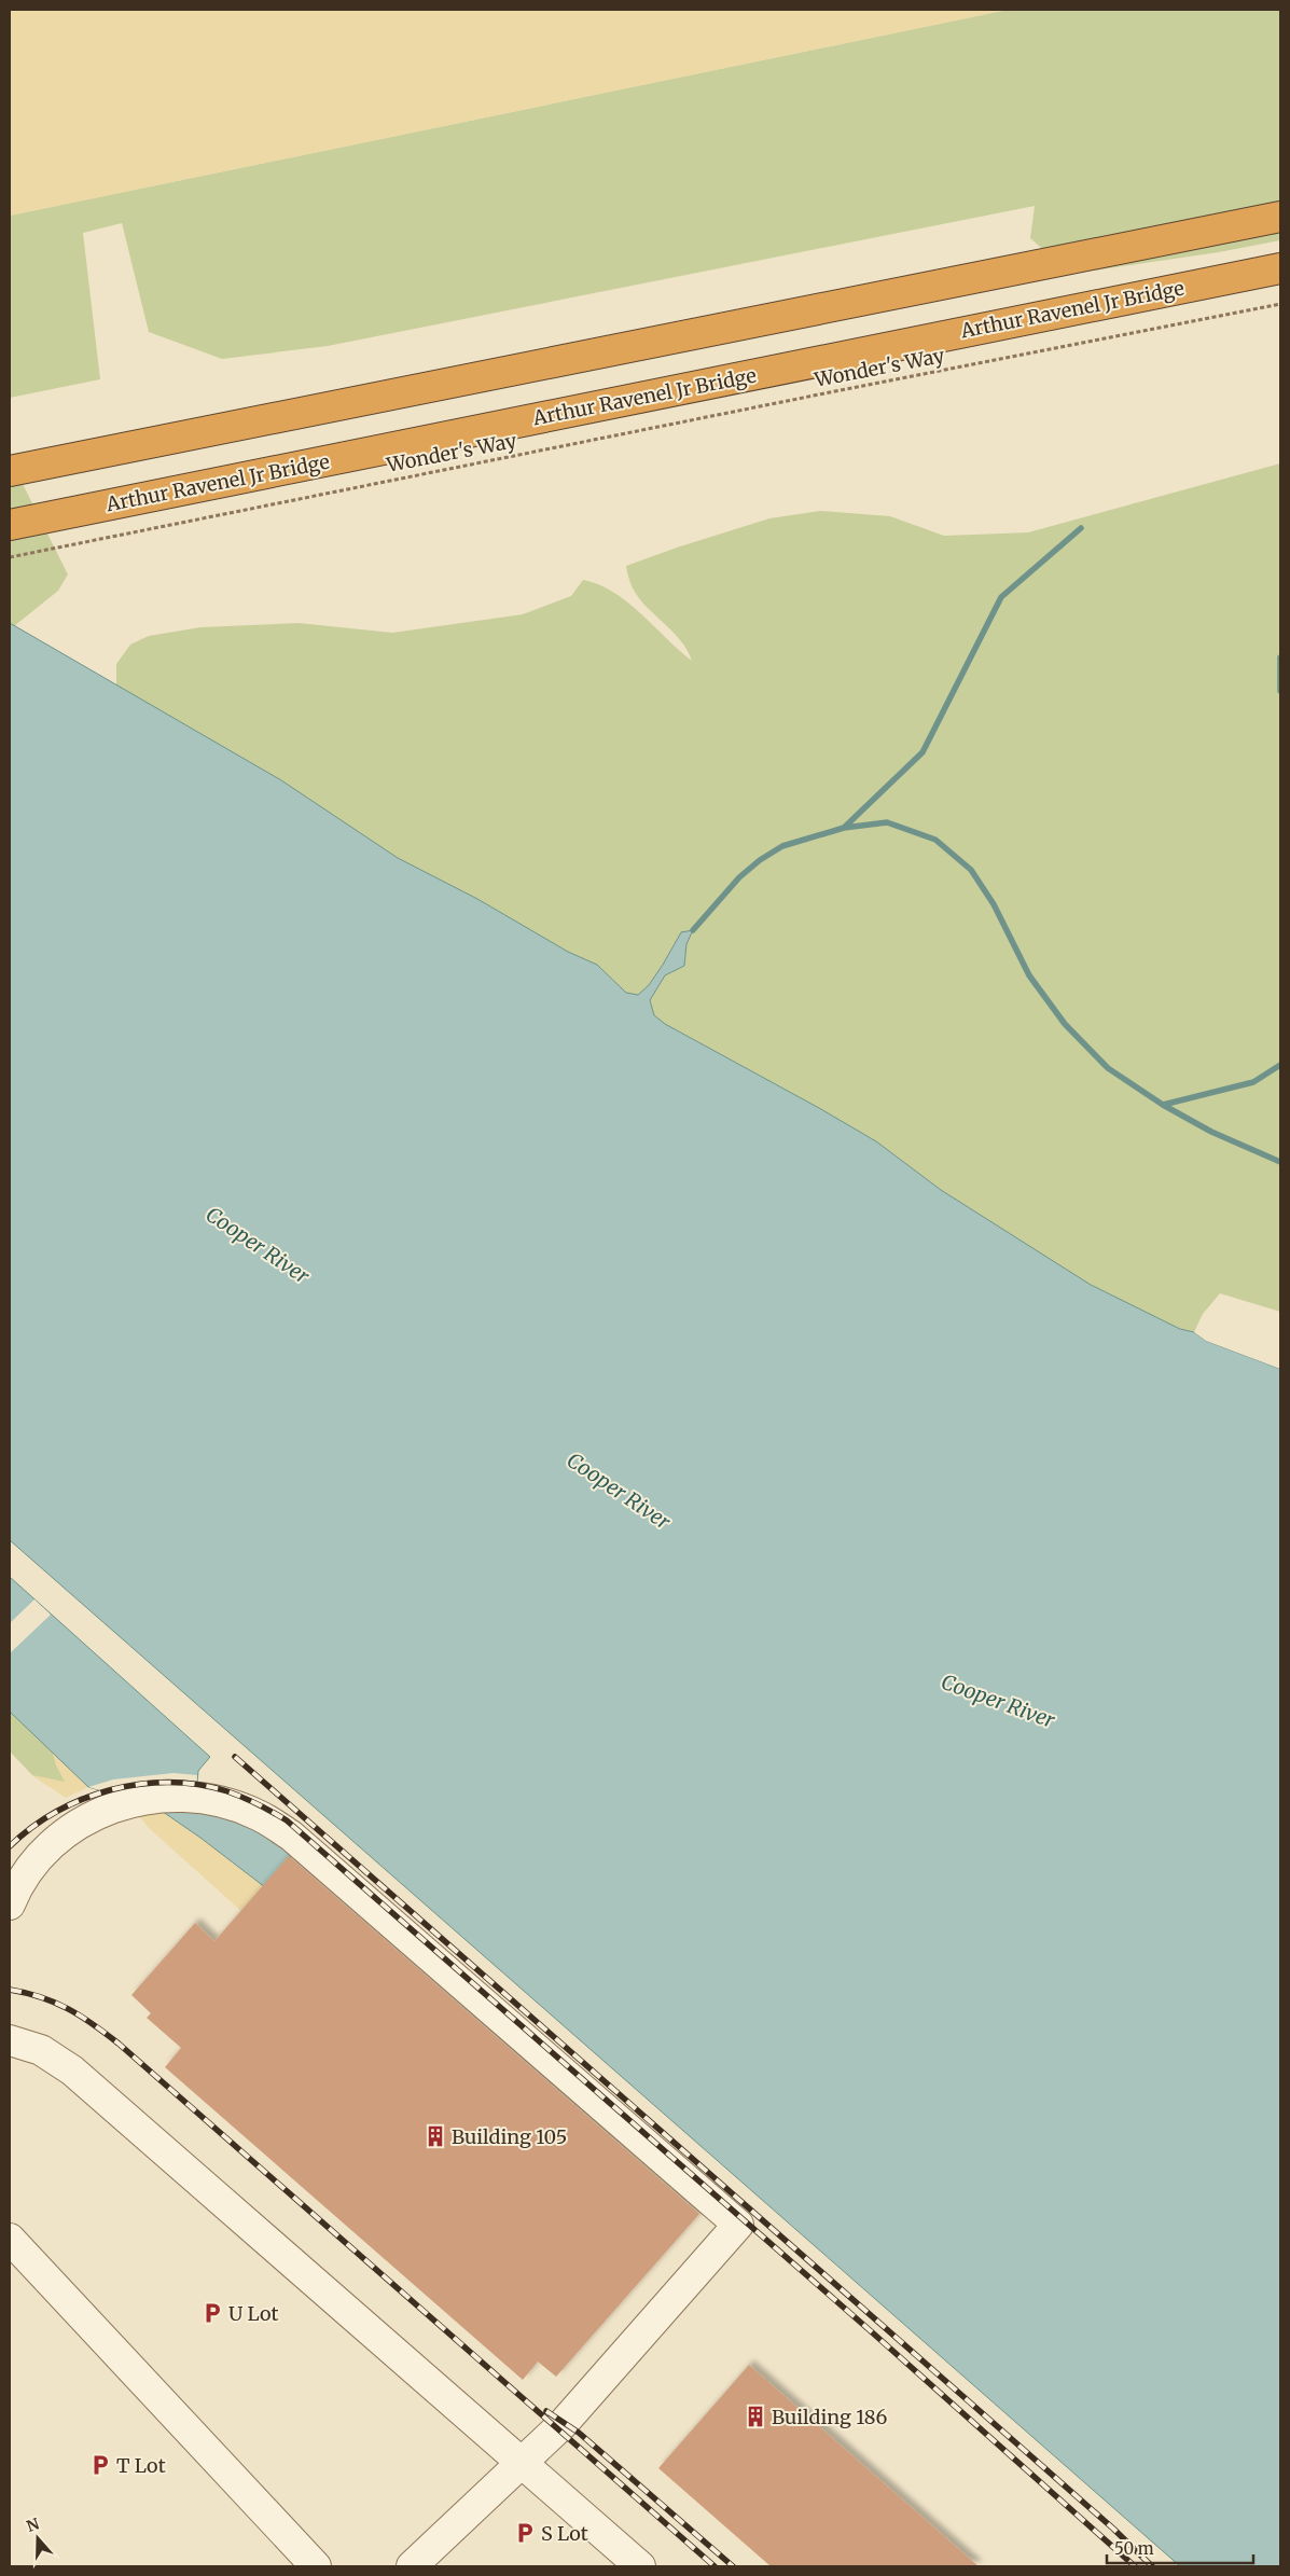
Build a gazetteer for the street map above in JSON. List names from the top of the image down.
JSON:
{
  "streets": {
    "highway": ["Arthur Ravenel Jr Bridge"],
    "path": ["Wonder's Way"]
  },
  "water": ["Cooper River"],
  "places": {
    "building": ["Building 105", "Building 186"],
    "parking": ["U Lot", "T Lot", "S Lot"]
  },
  "scale_bar": "50 m",
  "north": "top"
}
